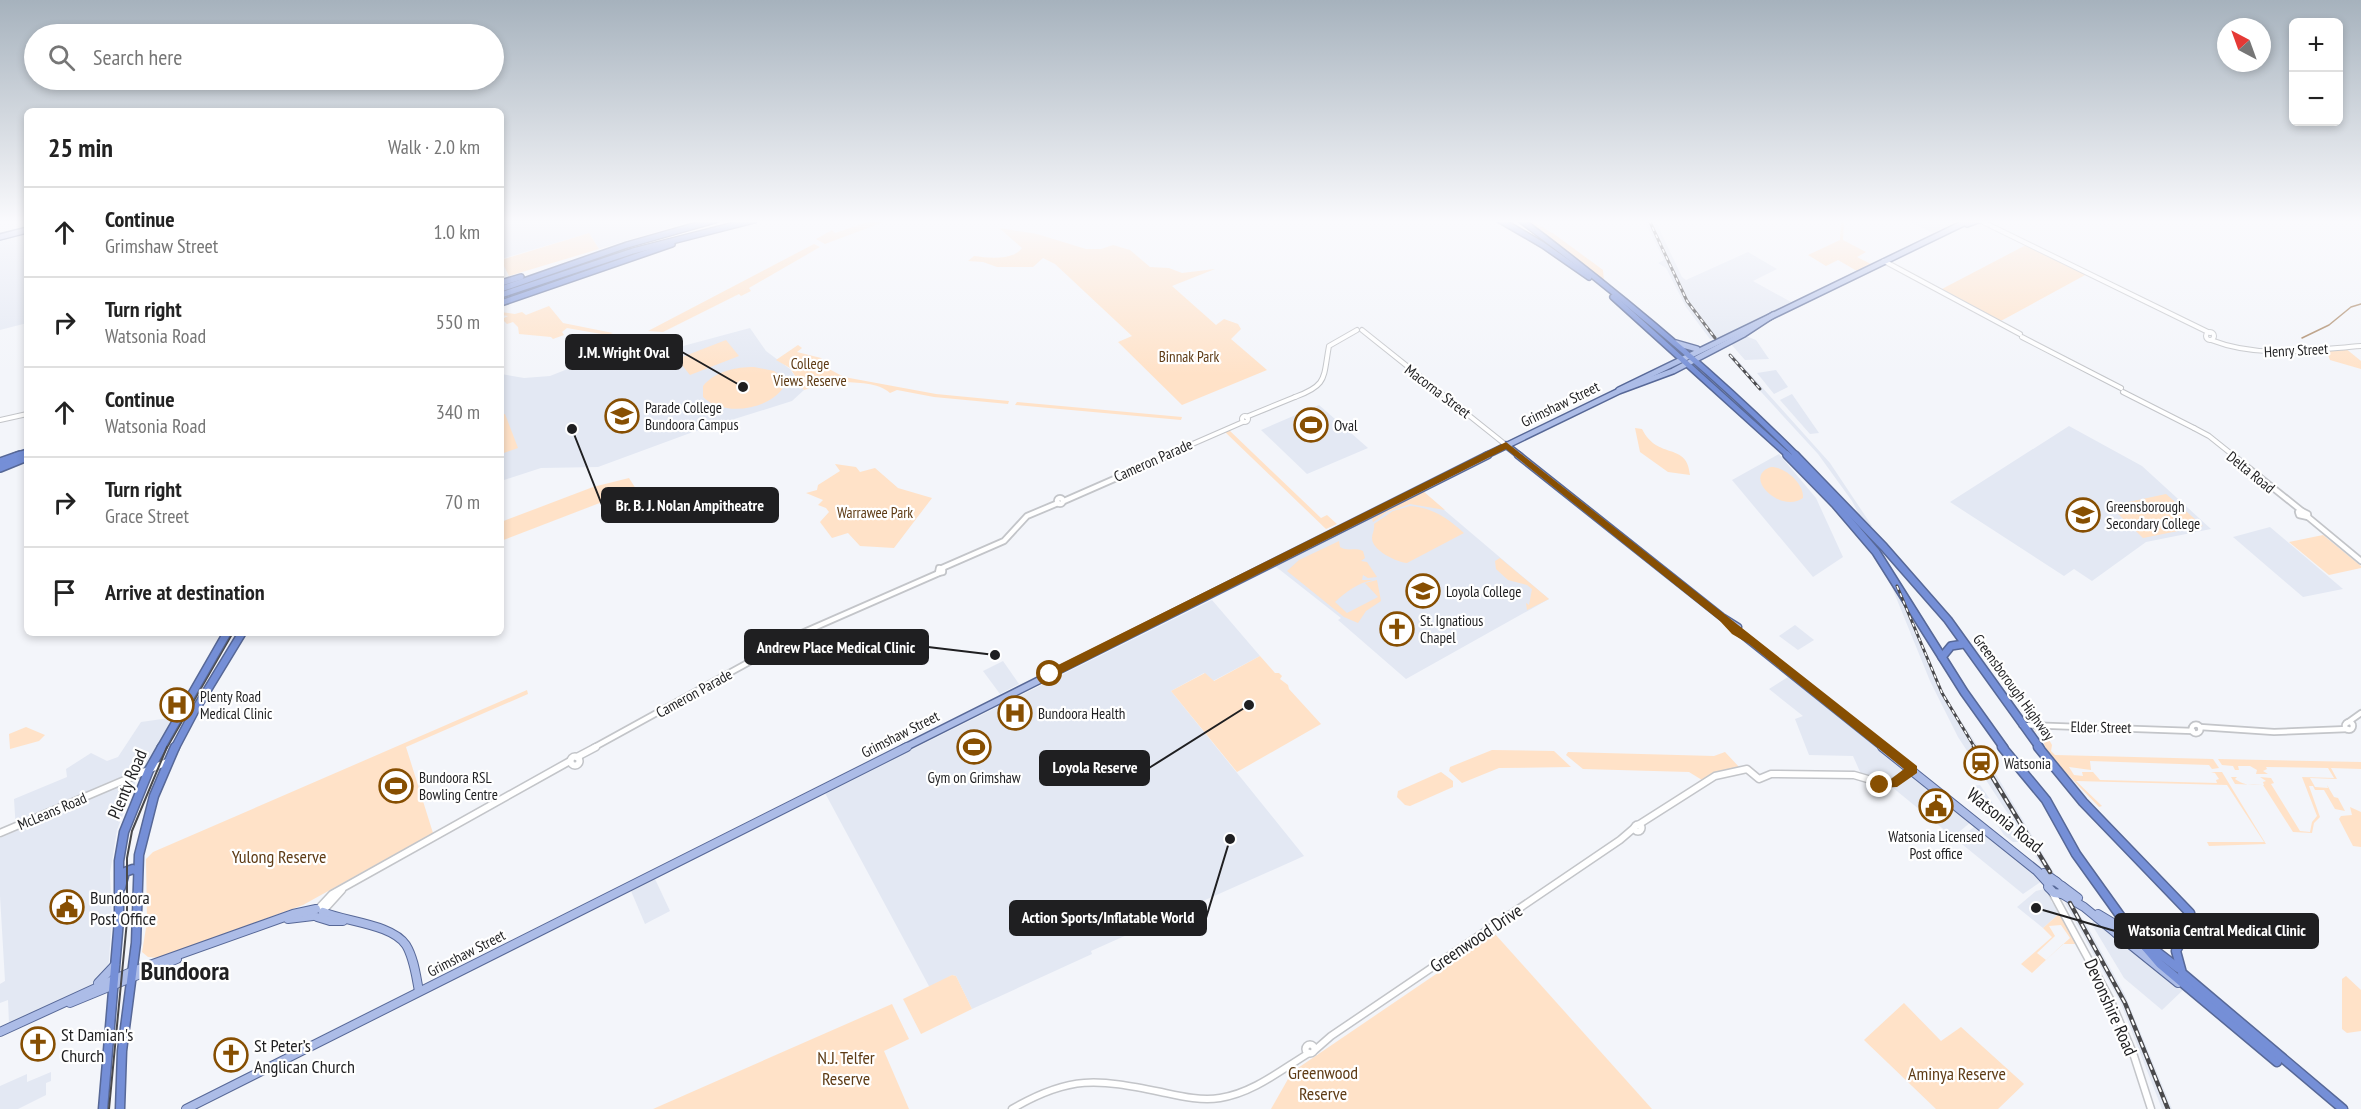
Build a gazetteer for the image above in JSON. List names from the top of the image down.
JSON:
{
  "streets": {
    "highway": ["Greensborough Highway", "Plenty Road", "Watsonia Road"],
    "main road": ["Grimshaw Street"],
    "street": [
      "Henry Street",
      "Macorna Street",
      "Cameron Parade",
      "Delta Road",
      "Elder Street",
      "McLeans Road",
      "Greenwood Drive",
      "Devonshire Road"
    ]
  },
  "crossings": [
    ["Macorna Street", "Grimshaw Street"],
    ["Macorna Street", "Cameron Parade"],
    ["Macorna Street", "Watsonia Road"],
    ["Grimshaw Street", "Greensborough Highway"],
    ["Grimshaw Street", "Watsonia Road"],
    ["Greensborough Highway", "Elder Street"],
    ["Greensborough Highway", "Watsonia Road"],
    ["Plenty Road", "McLeans Road"],
    ["Watsonia Road", "Greenwood Drive"]
  ],
  "districts": ["Bundoora"],
  "parks": [
    "Binnak Park",
    "College Views Reserve",
    "Warrawee Park",
    "Yulong Reserve",
    "N.J. Telfer Reserve",
    "Greenwood Reserve",
    "Aminya Reserve"
  ],
  "places": {
    "other": [
      "J.M. Wright Oval",
      "Br. B. J. Nolan Ampitheatre",
      "Andrew Place Medical Clinic",
      "Loyola Reserve",
      "Action Sports/Inflatable World",
      "Watsonia Central Medical Clinic"
    ],
    "school or university": ["Parade College Bundoora Campus", "Greensborough Secondary College", "Loyola College"],
    "sports": ["Oval", "Gym on Grimshaw", "Bundoora RSL Bowling Centre"],
    "church": ["St. Ignatious Chapel", "St Damian's Church", "St Peter’s Anglican Church"],
    "hospital": ["Plenty Road Medical Clinic", "Bundoora Health"],
    "station": ["Watsonia"],
    "public building": ["Watsonia Licensed Post office", "Bundoora Post Office"]
  },
  "north": "top left",
  "page": {
    "map_buttons": ["+", "−"],
    "search": "Search here",
    "heading": ["25 min", "Walk · 2.0 km"],
    "list": [
      ["Continue", "Grimshaw Street", "1.0 km"],
      ["Turn right", "Watsonia Road", "550 m"],
      ["Continue", "Watsonia Road", "340 m"],
      ["Turn right", "Grace Street", "70 m"],
      "Arrive at destination"
    ]
  }
}
